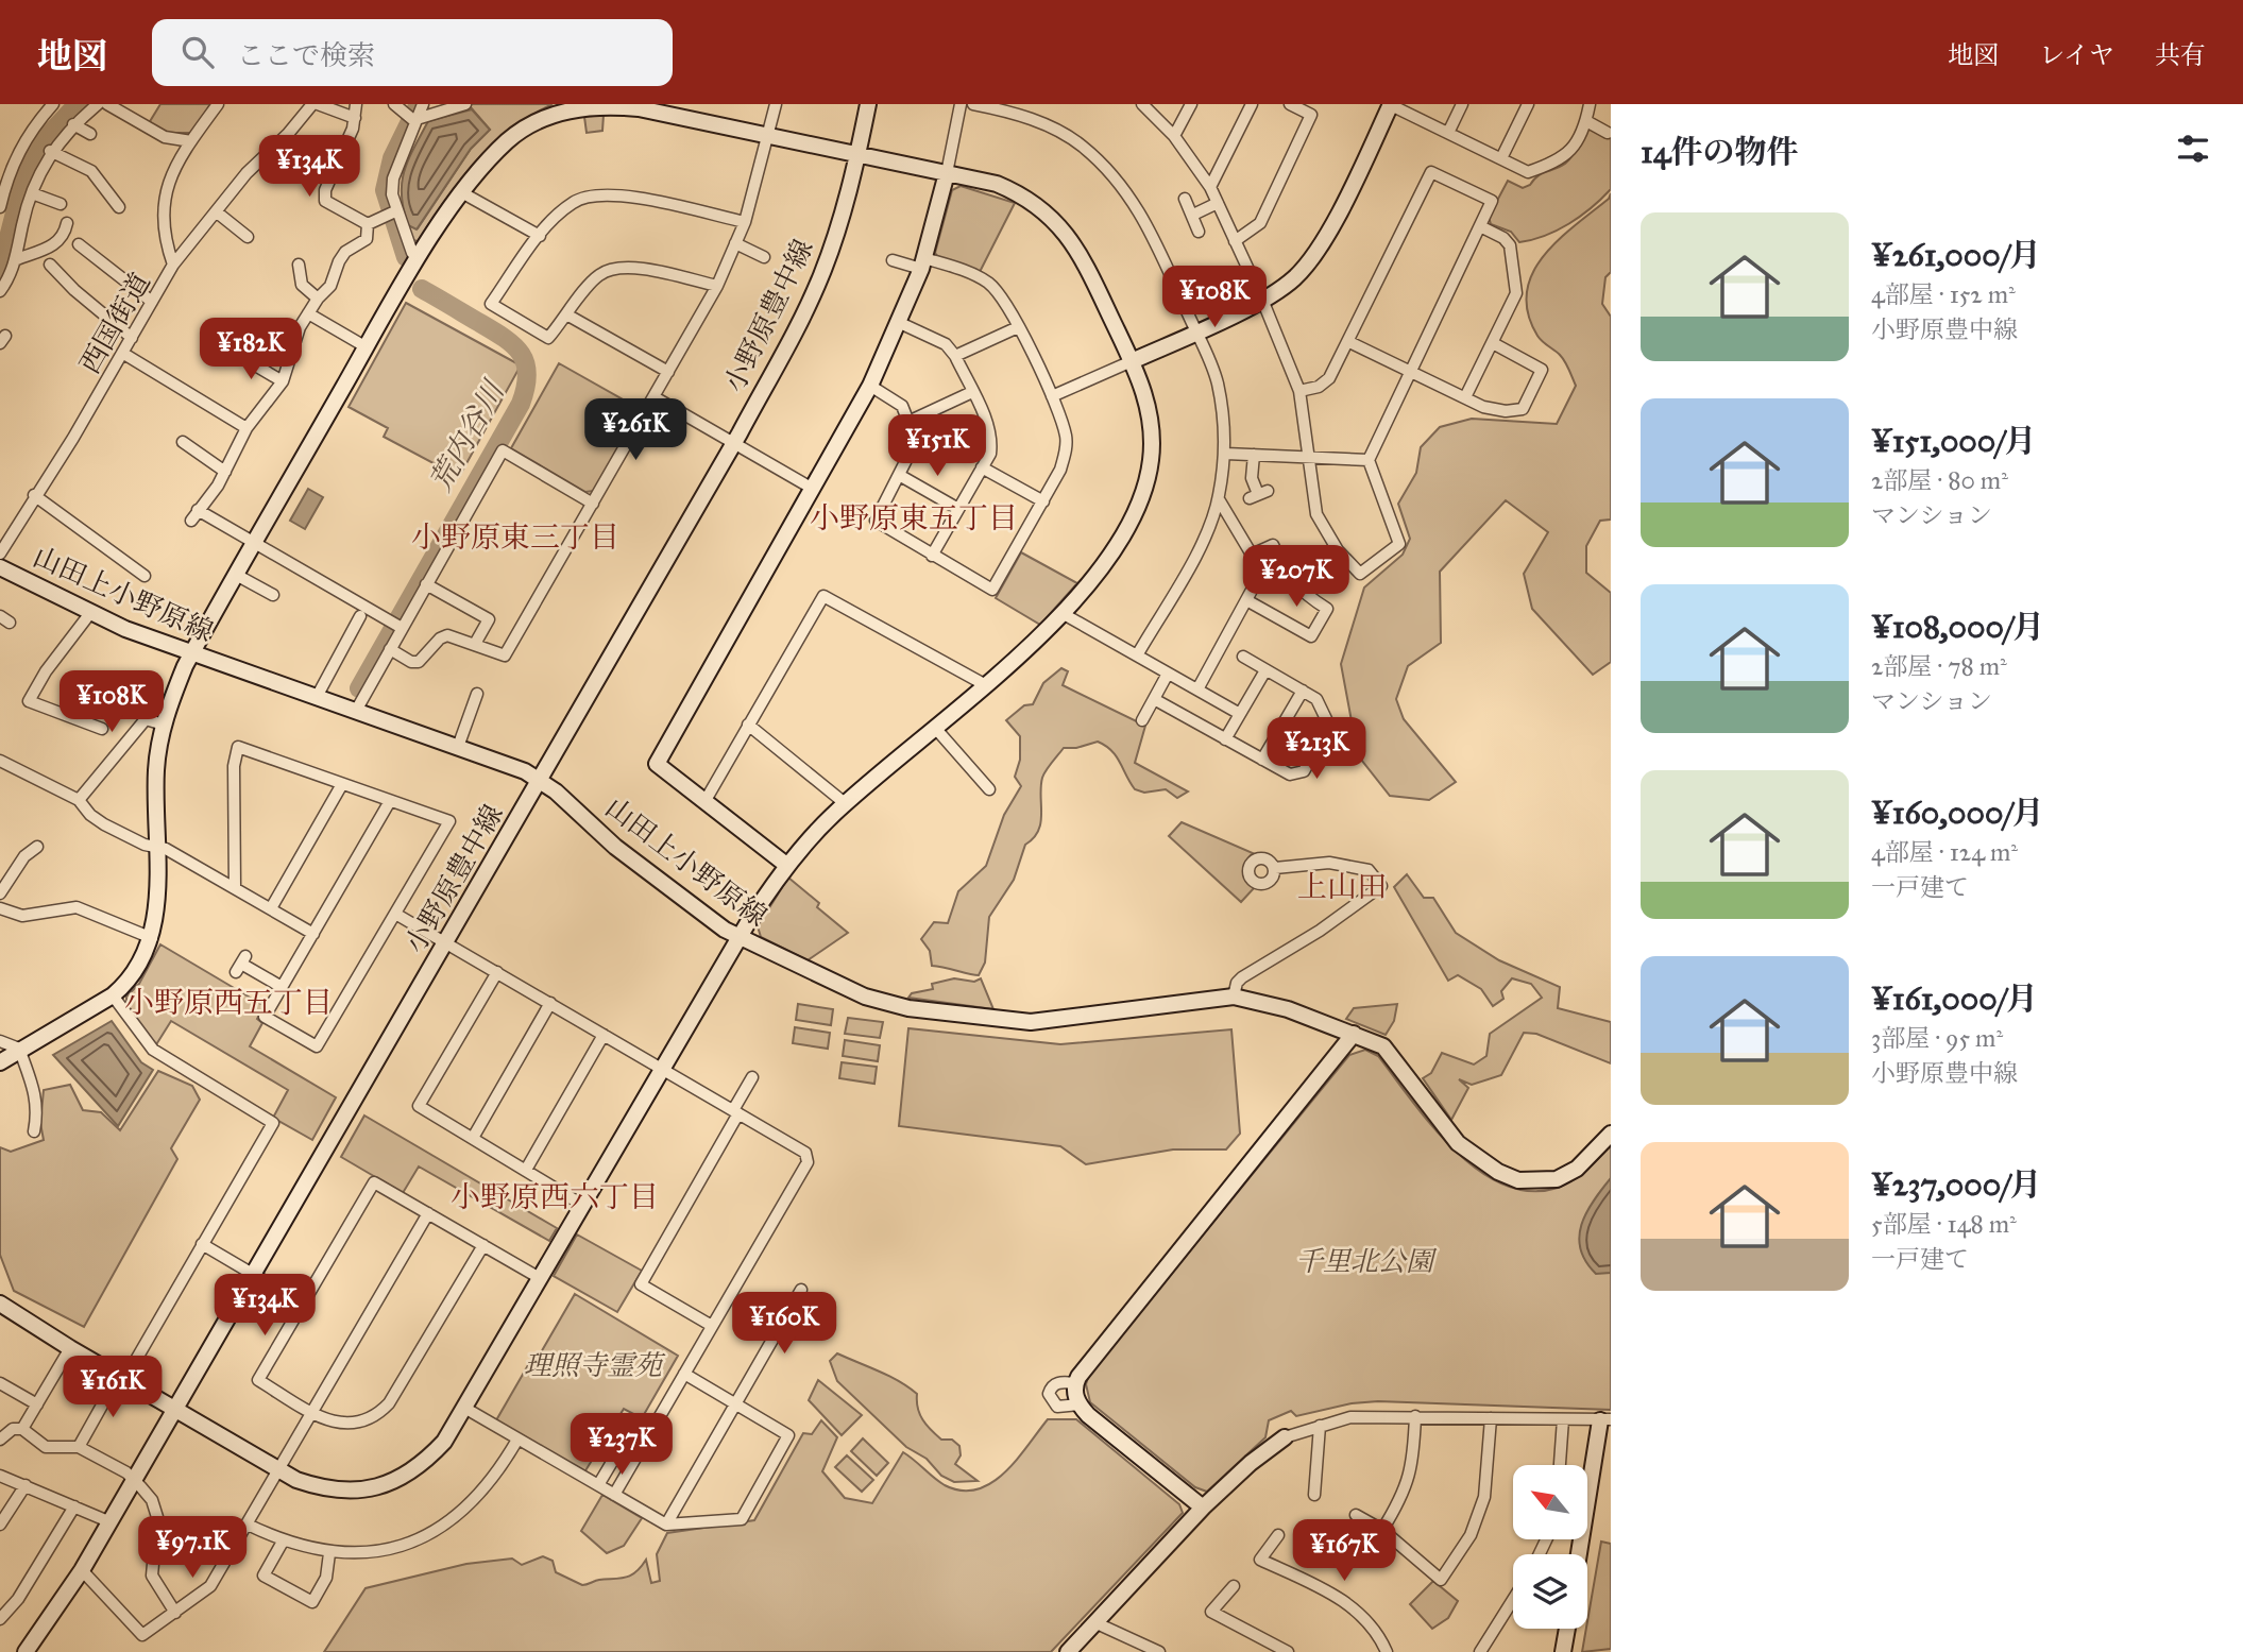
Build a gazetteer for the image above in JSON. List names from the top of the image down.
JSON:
{
  "streets": {
    "street": ["小野原豊中線", "西国街道", "山田上小野原線"]
  },
  "crossings": [
    ["小野原豊中線", "山田上小野原線"]
  ],
  "districts": [
    "小野原東五丁目",
    "小野原東三丁目",
    "上山田",
    "小野原西五丁目",
    "小野原西六丁目"
  ],
  "water": ["荒内谷川"],
  "parks": ["千里北公園", "理照寺霊苑"],
  "north": "top left",
  "page": {
    "header": "地図",
    "search": "ここで検索",
    "nav": ["地図", "レイヤ", "共有"],
    "heading": "14件の物件",
    "price": [
      "¥134K",
      "¥108K",
      "¥182K",
      "¥261K",
      "¥151K",
      "¥207K",
      "¥108K",
      "¥213K",
      "¥134K",
      "¥160K",
      "¥161K",
      "¥237K",
      "¥97.1K",
      "¥167K"
    ],
    "list": [
      {
        "name": "¥261,000/月",
        "note": "4部屋 · 152 m² · 小野原豊中線"
      },
      {
        "name": "¥151,000/月",
        "note": "2部屋 · 80 m² · マンション"
      },
      {
        "name": "¥108,000/月",
        "note": "2部屋 · 78 m² · マンション"
      },
      {
        "name": "¥160,000/月",
        "note": "4部屋 · 124 m² · 一戸建て"
      },
      {
        "name": "¥161,000/月",
        "note": "3部屋 · 95 m² · 小野原豊中線"
      },
      {
        "name": "¥237,000/月",
        "note": "5部屋 · 148 m² · 一戸建て"
      }
    ]
  }
}
